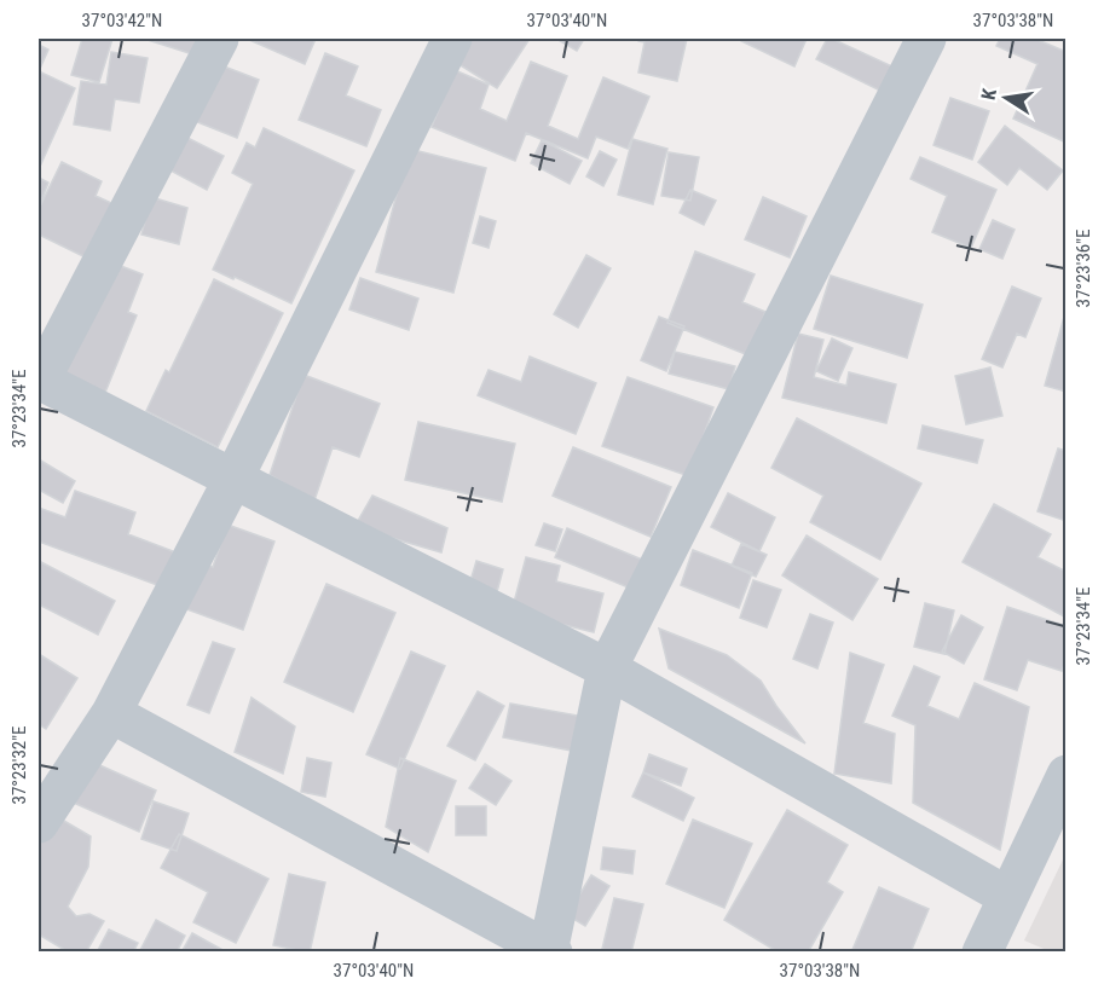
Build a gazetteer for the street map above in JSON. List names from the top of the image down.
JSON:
{
  "north": "left",
  "coordinates": [
    "37°03'42\"N",
    "37°03'40\"N",
    "37°03'38\"N",
    "37°23'36\"E",
    "37°23'34\"E",
    "37°23'32\"E"
  ]
}
